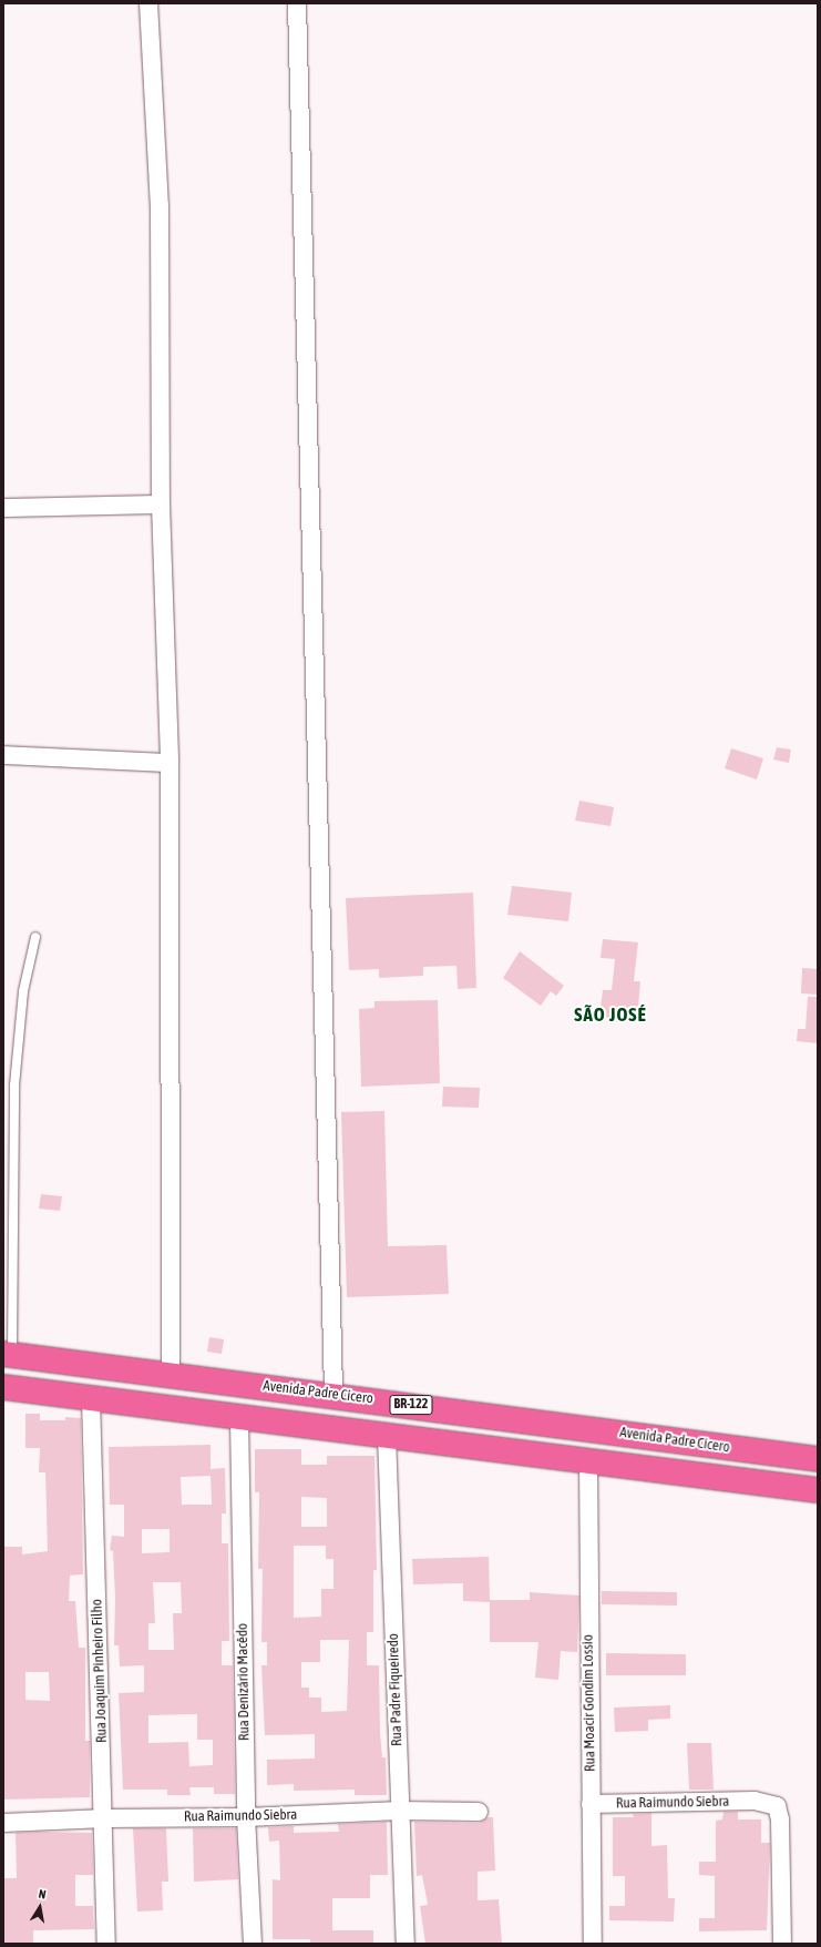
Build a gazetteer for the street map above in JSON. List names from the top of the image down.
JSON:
{
  "streets": {
    "highway": ["Avenida Padre Cícero", "BR-122"],
    "street": [
      "Rua Joaquim Pinheiro Filho",
      "Rua Denizário Macêdo",
      "Rua Padre Fiqueiredo",
      "Rua Moacir Gondim Lossio",
      "Rua Raimundo Siebra"
    ]
  },
  "crossings": [
    ["BR-122", "Rua Joaquim Pinheiro Filho"],
    ["BR-122", "Rua Denizário Macêdo"],
    ["BR-122", "Rua Padre Fiqueiredo"],
    ["BR-122", "Rua Moacir Gondim Lossio"],
    ["Rua Joaquim Pinheiro Filho", "Rua Raimundo Siebra"],
    ["Rua Denizário Macêdo", "Rua Raimundo Siebra"],
    ["Rua Padre Fiqueiredo", "Rua Raimundo Siebra"],
    ["Rua Moacir Gondim Lossio", "Rua Raimundo Siebra"]
  ],
  "districts": ["SÃO JOSÉ"],
  "north": "top"
}
